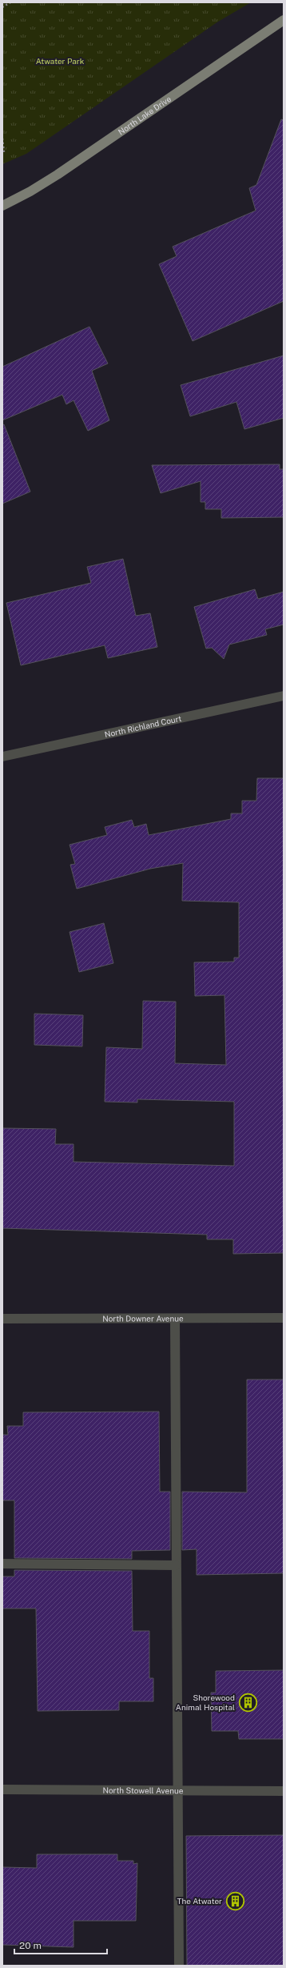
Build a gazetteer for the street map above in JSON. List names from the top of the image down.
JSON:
{
  "streets": {
    "main road": ["North Lake Drive"],
    "street": ["North Richland Court", "North Downer Avenue", "North Stowell Avenue"]
  },
  "parks": ["Atwater Park"],
  "places": {
    "building": ["Shorewood Animal Hospital", "The Atwater"]
  },
  "scale_bar": "20 m"
}
